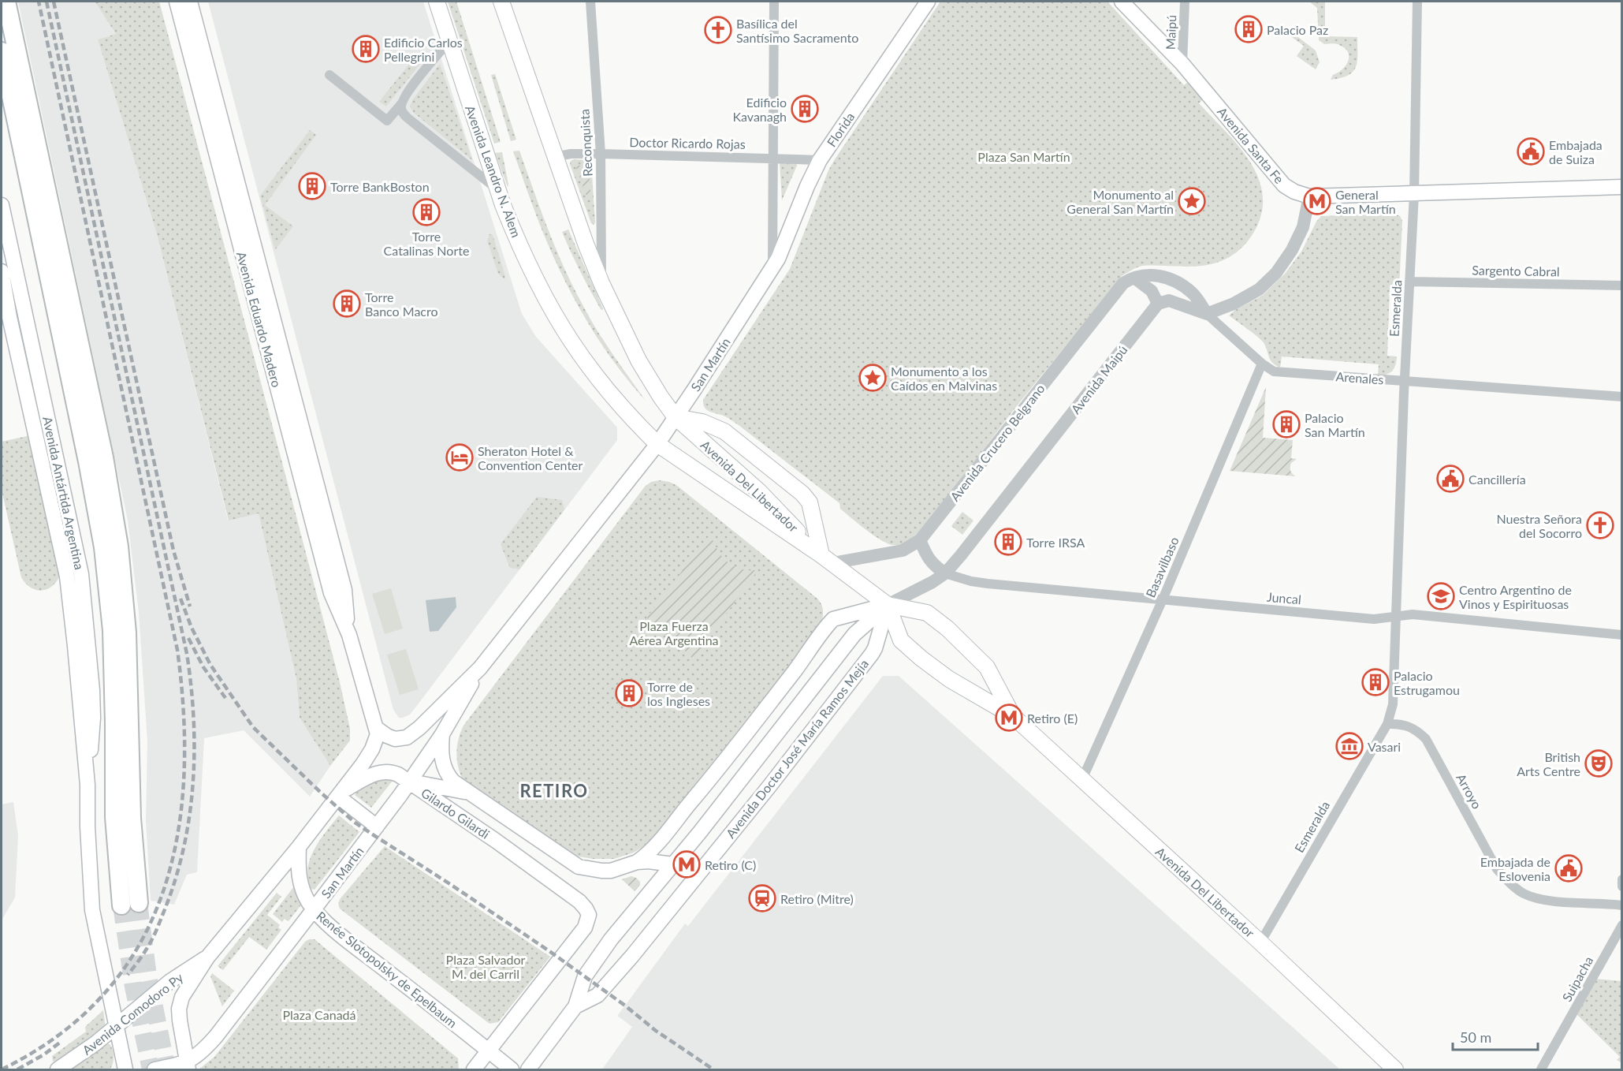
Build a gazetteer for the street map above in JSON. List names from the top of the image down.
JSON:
{
  "streets": {
    "main road": [
      "Florida",
      "Avenida Santa Fe",
      "Avenida Leandro N. Alem",
      "Avenida Eduardo Madero",
      "San Martín",
      "Avenida Del Libertador",
      "Avenida Antártida Argentina",
      "Avenida Doctor José María Ramos Mejía",
      "Gilardo Gilardi",
      "Renée Slotopolsky de Epelbaum",
      "Avenida Comodoro Py"
    ],
    "street": [
      "Maipú",
      "Reconquista",
      "Doctor Ricardo Rojas",
      "Sargento Cabral",
      "Esmeralda",
      "Arenales",
      "Avenida Maipú",
      "Avenida Crucero Belgrano",
      "Basavilbaso",
      "Juncal",
      "Arroyo",
      "Suipacha"
    ]
  },
  "crossings": [
    ["Maipú", "Avenida Santa Fe"],
    ["Florida", "Doctor Ricardo Rojas"],
    ["Florida", "San Martín"],
    ["Reconquista", "Doctor Ricardo Rojas"],
    ["Avenida Santa Fe", "Esmeralda"],
    ["Avenida Leandro N. Alem", "San Martín"],
    ["Avenida Leandro N. Alem", "Avenida Del Libertador"],
    ["Sargento Cabral", "Esmeralda"],
    ["Esmeralda", "Arenales"],
    ["Esmeralda", "Avenida Del Libertador"],
    ["Esmeralda", "Juncal"],
    ["Esmeralda", "Arroyo"],
    ["Avenida Eduardo Madero", "San Martín"],
    ["San Martín", "Avenida Del Libertador"],
    ["San Martín", "Gilardo Gilardi"],
    ["San Martín", "Renée Slotopolsky de Epelbaum"],
    ["Arenales", "Avenida Crucero Belgrano"],
    ["Arenales", "Basavilbaso"],
    ["Avenida Maipú", "Avenida Del Libertador"],
    ["Avenida Maipú", "Juncal"],
    ["Avenida Maipú", "Avenida Doctor José María Ramos Mejía"],
    ["Avenida Crucero Belgrano", "Avenida Del Libertador"],
    ["Avenida Del Libertador", "Basavilbaso"],
    ["Avenida Del Libertador", "Avenida Doctor José María Ramos Mejía"],
    ["Avenida Antártida Argentina", "Avenida Comodoro Py"],
    ["Basavilbaso", "Juncal"],
    ["Gilardo Gilardi", "Renée Slotopolsky de Epelbaum"]
  ],
  "districts": ["RETIRO"],
  "parks": [
    "Plaza San Martín",
    "Plaza Fuerza Aérea Argentina",
    "Plaza Salvador M. del Carril",
    "Plaza Canadá"
  ],
  "places": {
    "building": [
      "Palacio Paz",
      "Edificio Carlos Pellegrini",
      "Edificio Kavanagh",
      "Torre BankBoston",
      "Torre Catalinas Norte",
      "Torre Banco Macro",
      "Palacio San Martín",
      "Torre IRSA",
      "Palacio Estrugamou",
      "Torre de los Ingleses"
    ],
    "church": ["Basílica del Santísimo Sacramento", "Nuestra Señora del Socorro"],
    "public building": ["Embajada de Suiza", "Cancillería", "Embajada de Eslovenia"],
    "place": ["Monumento al General San Martín", "Monumento a los Caídos en Malvinas"],
    "metro station": ["General San Martín", "Retiro (E)", "Retiro (C)"],
    "hotel": ["Sheraton Hotel & Convention Center"],
    "school or university": ["Centro Argentino de Vinos y Espirituosas"],
    "museum": ["Vasari"],
    "theatre": ["British Arts Centre"],
    "station": ["Retiro (Mitre)"]
  },
  "scale_bar": "50 m"
}
